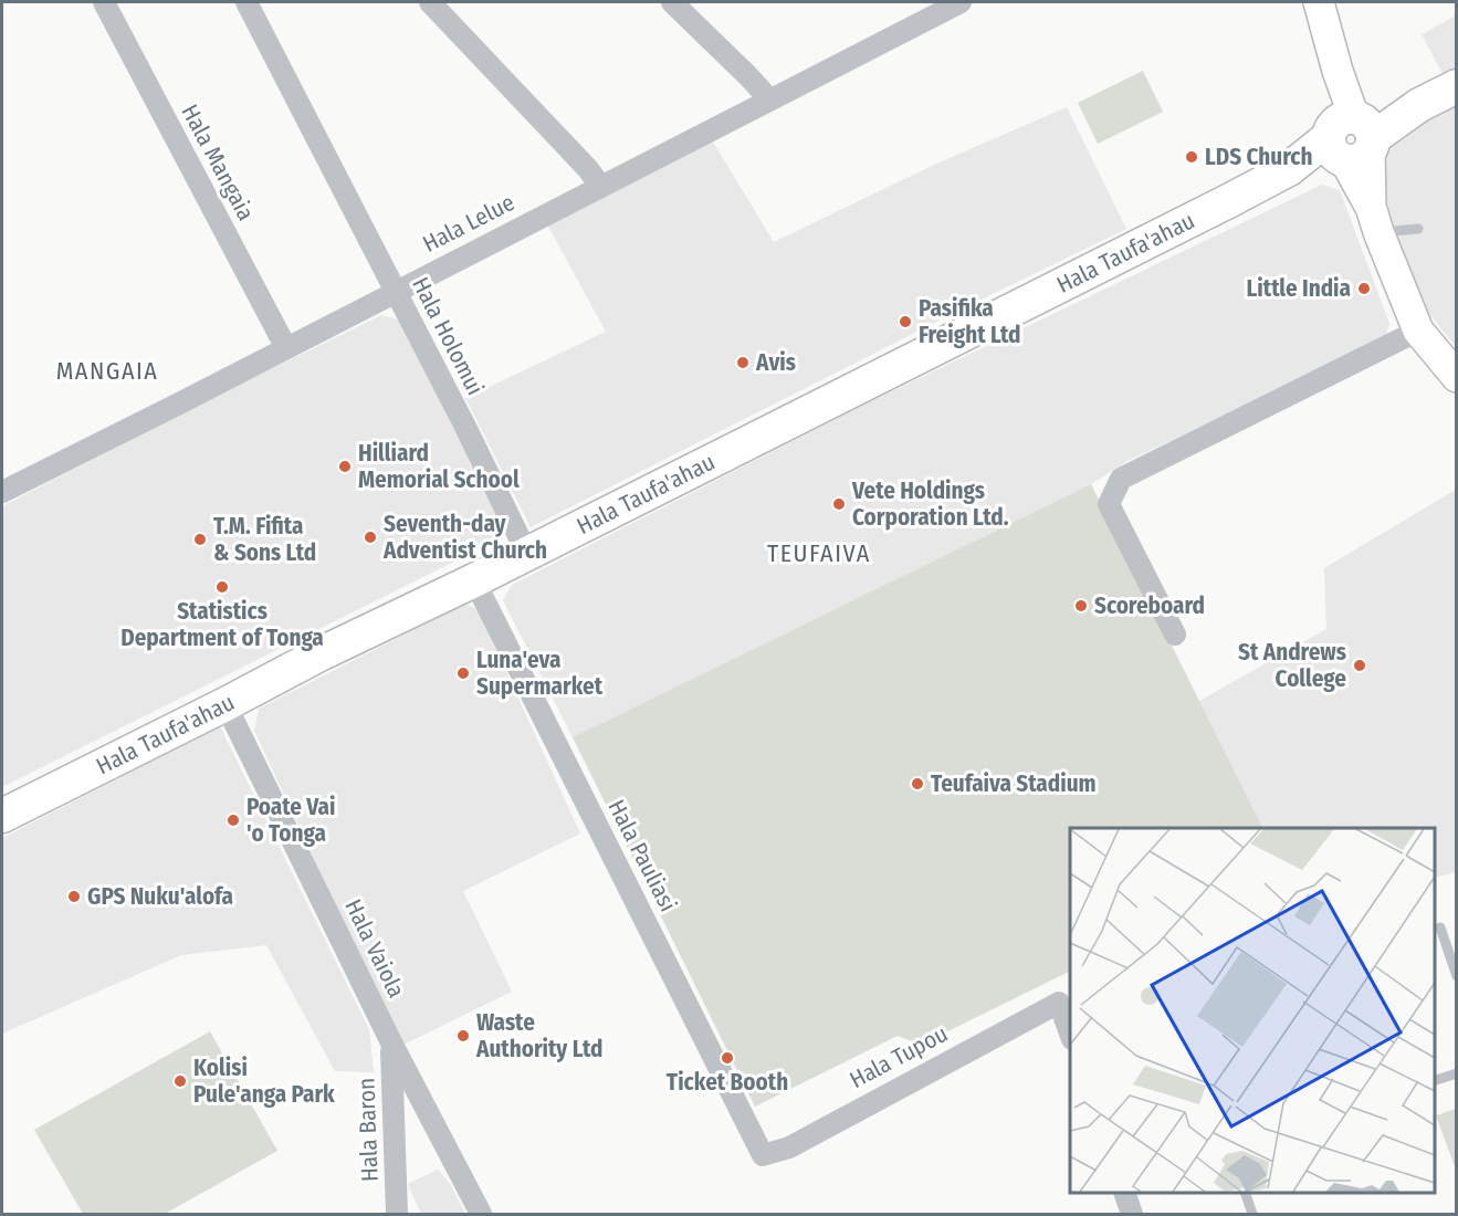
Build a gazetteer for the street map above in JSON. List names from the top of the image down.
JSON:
{
  "streets": {
    "main road": ["Hala Taufa'ahau"],
    "street": [
      "Hala Mangaia",
      "Hala Lelue",
      "Hala Holomui",
      "Hala Pauliasi",
      "Hala Vaiola",
      "Hala Tupou",
      "Hala Baron"
    ]
  },
  "crossings": [
    ["Hala Mangaia", "Hala Lelue"],
    ["Hala Lelue", "Hala Holomui"],
    ["Hala Taufa'ahau", "Hala Holomui"],
    ["Hala Taufa'ahau", "Hala Pauliasi"],
    ["Hala Taufa'ahau", "Hala Vaiola"],
    ["Hala Pauliasi", "Hala Tupou"],
    ["Hala Vaiola", "Hala Baron"]
  ],
  "districts": ["MANGAIA", "TEUFAIVA"],
  "places": [
    "LDS Church",
    "Little India",
    "Pasifika Freight Ltd",
    "Avis",
    "Hilliard Memorial School",
    "Vete Holdings Corporation Ltd.",
    "Seventh-day Adventist Church",
    "T.M. Fifita & Sons Ltd",
    "Statistics Department of Tonga",
    "Scoreboard",
    "St Andrews College",
    "Luna'eva Supermarket",
    "Teufaiva Stadium",
    "Poate Vai 'o Tonga",
    "GPS Nuku'alofa",
    "Waste Authority Ltd",
    "Ticket Booth",
    "Kolisi Pule'anga Park"
  ]
}
